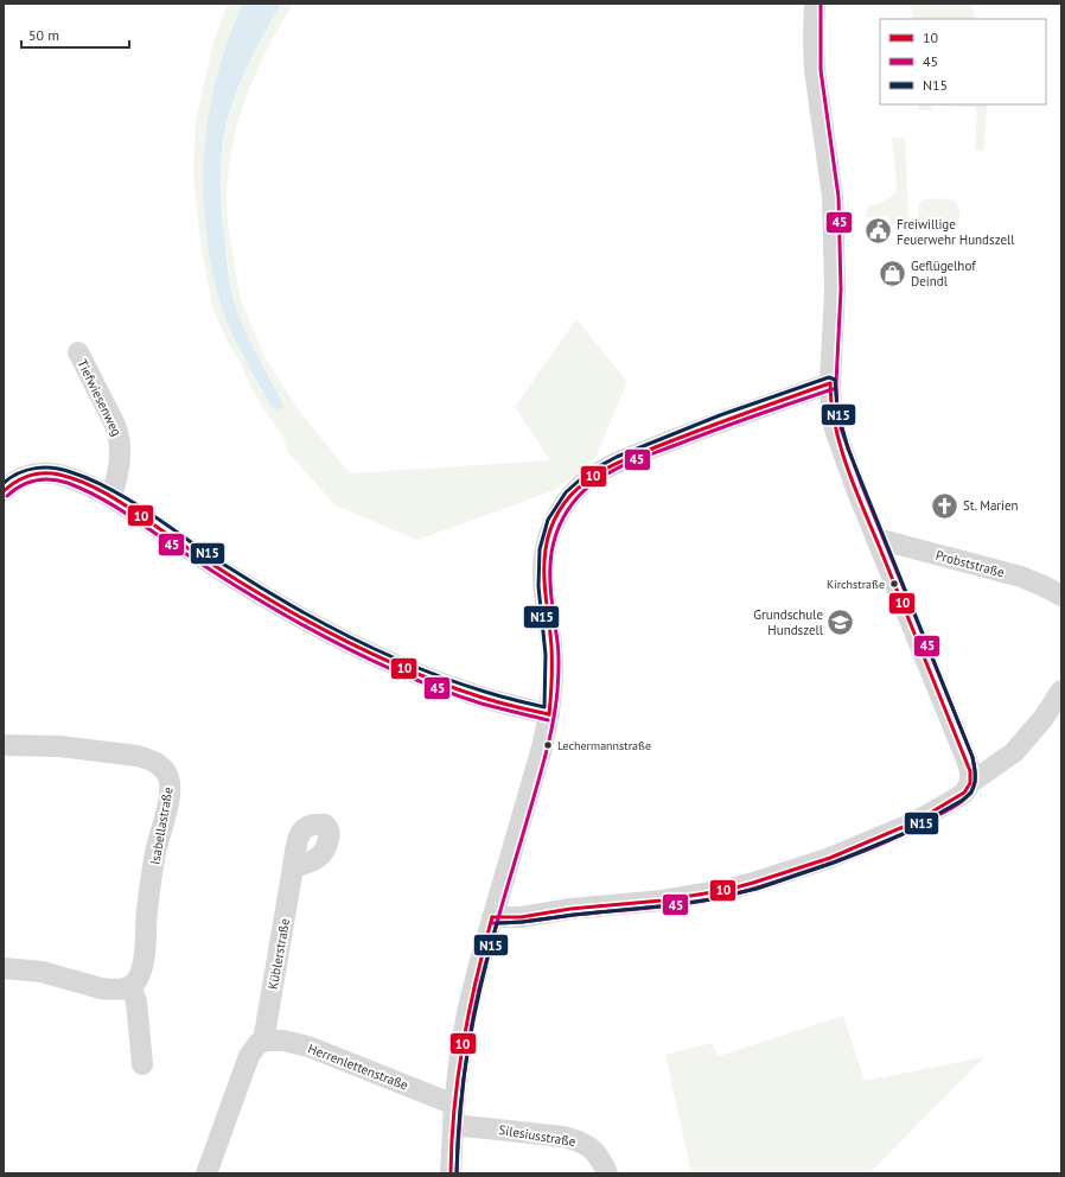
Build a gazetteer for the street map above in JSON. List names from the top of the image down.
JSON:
{
  "streets": {
    "street": [
      "Tiefwiesenweg",
      "Probststraße",
      "Isabellastraße",
      "Küblerstraße",
      "Herrenlettenstraße",
      "Silesiusstraße"
    ]
  },
  "crossings": [
    ["Küblerstraße", "Herrenlettenstraße"],
    ["Herrenlettenstraße", "Silesiusstraße"]
  ],
  "places": {
    "public building": ["Freiwillige Feuerwehr Hundszell"],
    "shop": ["Geflügelhof Deindl"],
    "church": ["St. Marien"],
    "other": ["Kirchstraße", "Lechermannstraße"],
    "school or university": ["Grundschule Hundszell"]
  },
  "lines": ["transit line 45", "transit line N15", "transit line 10"],
  "legend": ["10", "45", "N15"],
  "scale_bar": "50 m"
}
